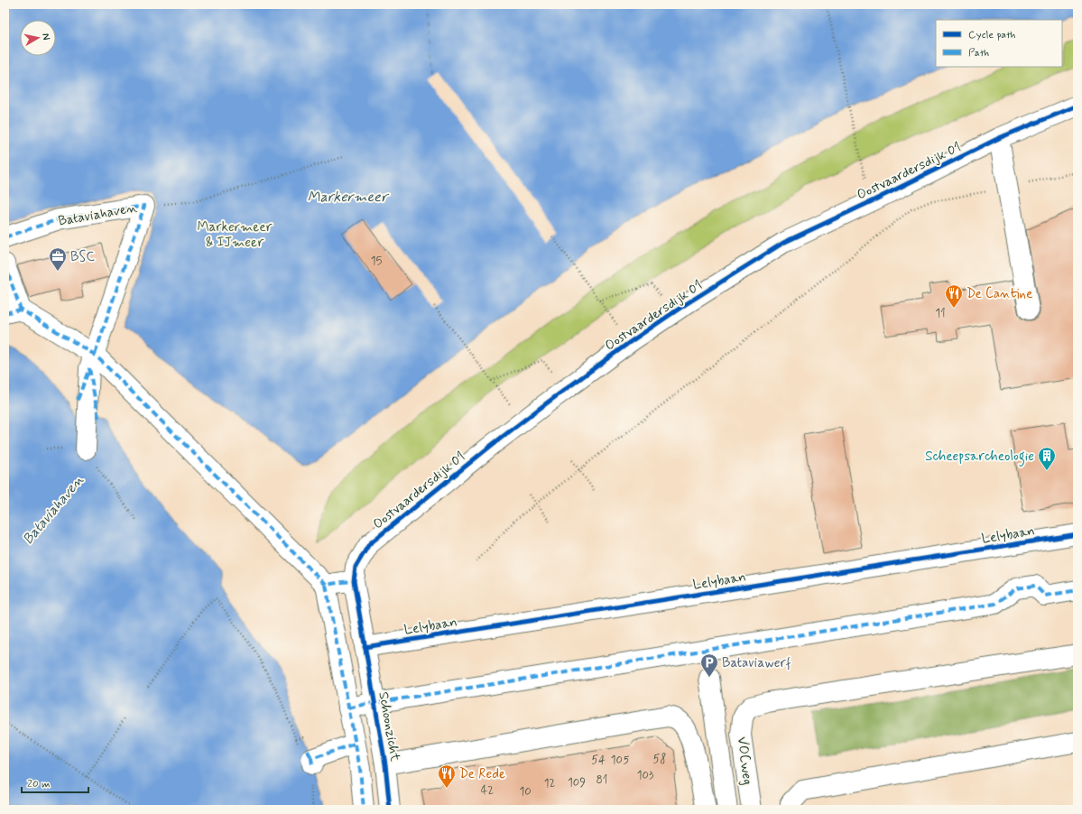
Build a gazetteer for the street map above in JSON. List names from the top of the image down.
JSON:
{
  "streets": {
    "street": [
      "Oostvaardersdijk 01",
      "Bataviahaven",
      "Lelybaan",
      "Schoonzicht",
      "VOCweg"
    ]
  },
  "crossings": [
    ["Oostvaardersdijk 01", "Lelybaan"],
    ["Oostvaardersdijk 01", "Schoonzicht"],
    ["Lelybaan", "Schoonzicht"]
  ],
  "water": ["Markermeer", "Bataviahaven"],
  "parks": ["Markermeer & IJmeer"],
  "places": {
    "office": ["BSC"],
    "restaurant": ["De Cantine", "De Rede"],
    "building": ["Scheepsarcheologie"],
    "parking": ["Bataviawerf"]
  },
  "house_numbers": [
    "15",
    "11",
    "58",
    "54",
    "105",
    "103",
    "81",
    "109",
    "12",
    "42",
    "10"
  ],
  "legend": ["Cycle path", "Path"],
  "scale_bar": "20 m",
  "north": "right"
}
